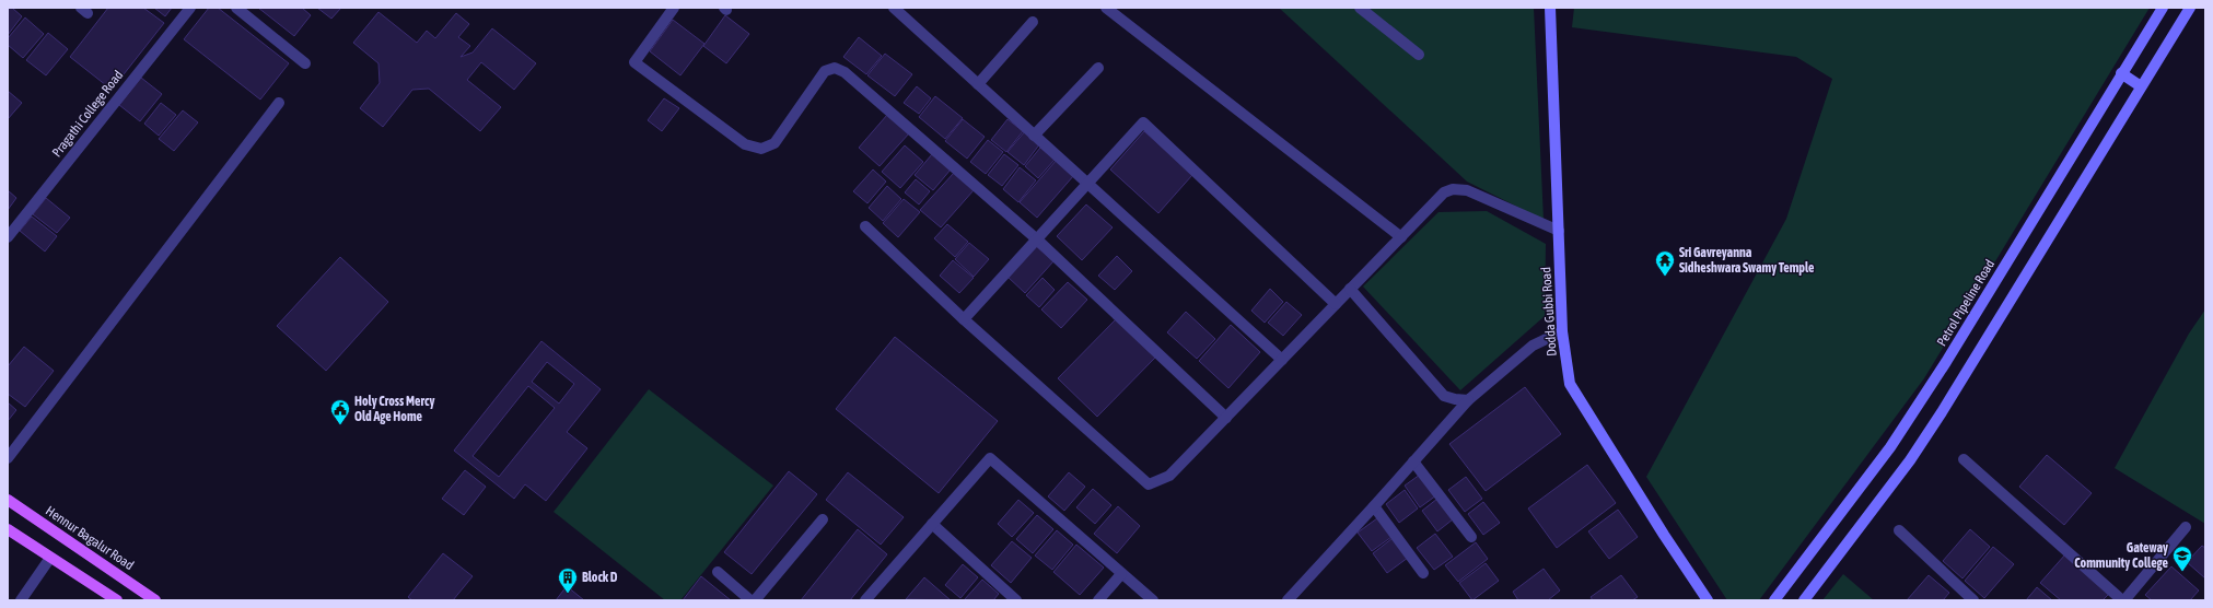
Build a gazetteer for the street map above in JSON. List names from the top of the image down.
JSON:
{
  "streets": {
    "main road": ["Petrol Pipeline Road", "Dodda Gubbi Road", "Hennur Bagalur Road"],
    "street": ["Pragathi College Road"]
  },
  "places": {
    "temple": ["Sri Gavreyanna Sidheshwara Swamy Temple"],
    "public building": ["Holy Cross Mercy Old Age Home"],
    "school or university": ["Gateway Community College"],
    "building": ["Block D"]
  }
}
